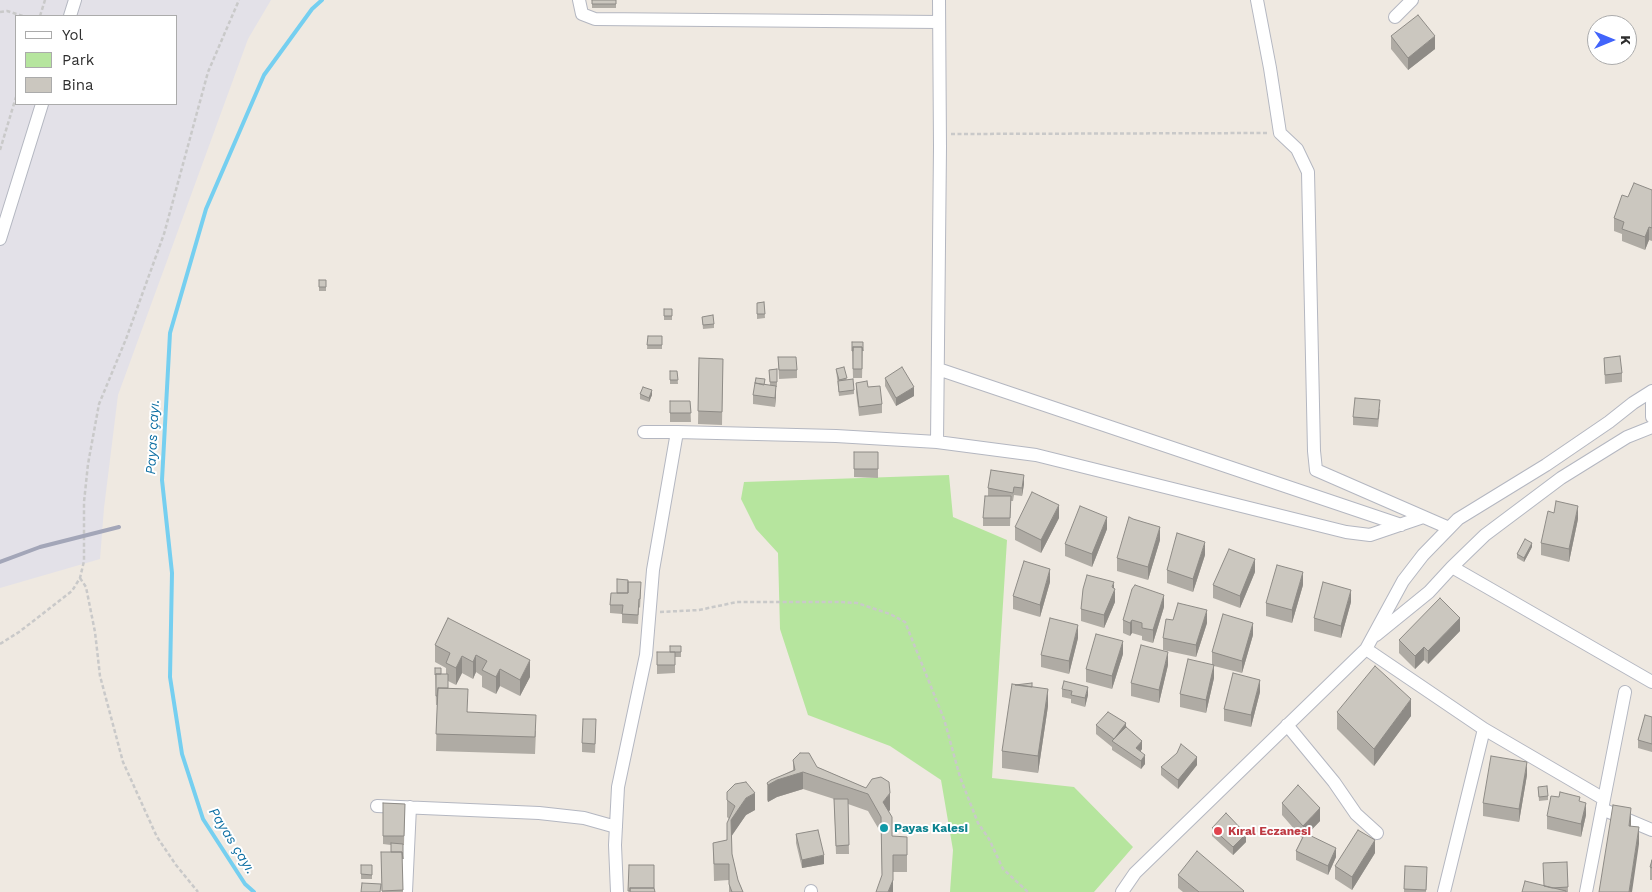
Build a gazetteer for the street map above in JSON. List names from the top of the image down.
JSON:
{
  "water": ["Payas çayı."],
  "places": ["Payas Kalesi", "Kıral Eczanesi"],
  "legend": ["Yol", "Park", "Bina"],
  "north": "right"
}
